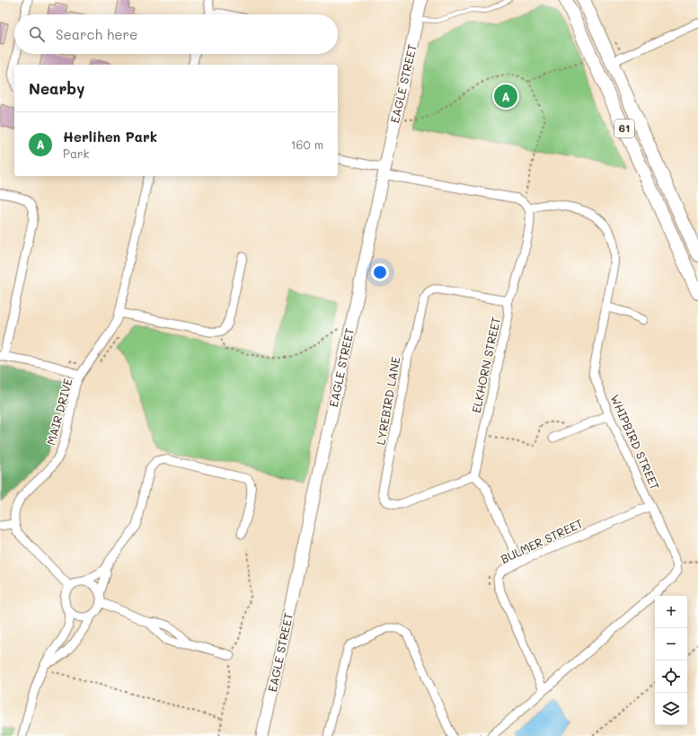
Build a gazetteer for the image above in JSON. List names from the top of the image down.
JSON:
{
  "streets": {
    "main road": ["61"],
    "street": [
      "EAGLE STREET",
      "ELKHORN STREET",
      "LYREBIRD LANE",
      "MAIR DRIVE",
      "WHIPBIRD STREET",
      "BULMER STREET"
    ]
  },
  "crossings": [
    ["ELKHORN STREET", "LYREBIRD LANE"],
    ["WHIPBIRD STREET", "BULMER STREET"]
  ],
  "page": {
    "search": "Search here",
    "heading": "Nearby",
    "pins": "A",
    "list": [
      {
        "mark": "A",
        "name": "Herlihen Park",
        "note": "Park",
        "value": "160 m"
      }
    ],
    "map_buttons": ["+", "−"]
  }
}
